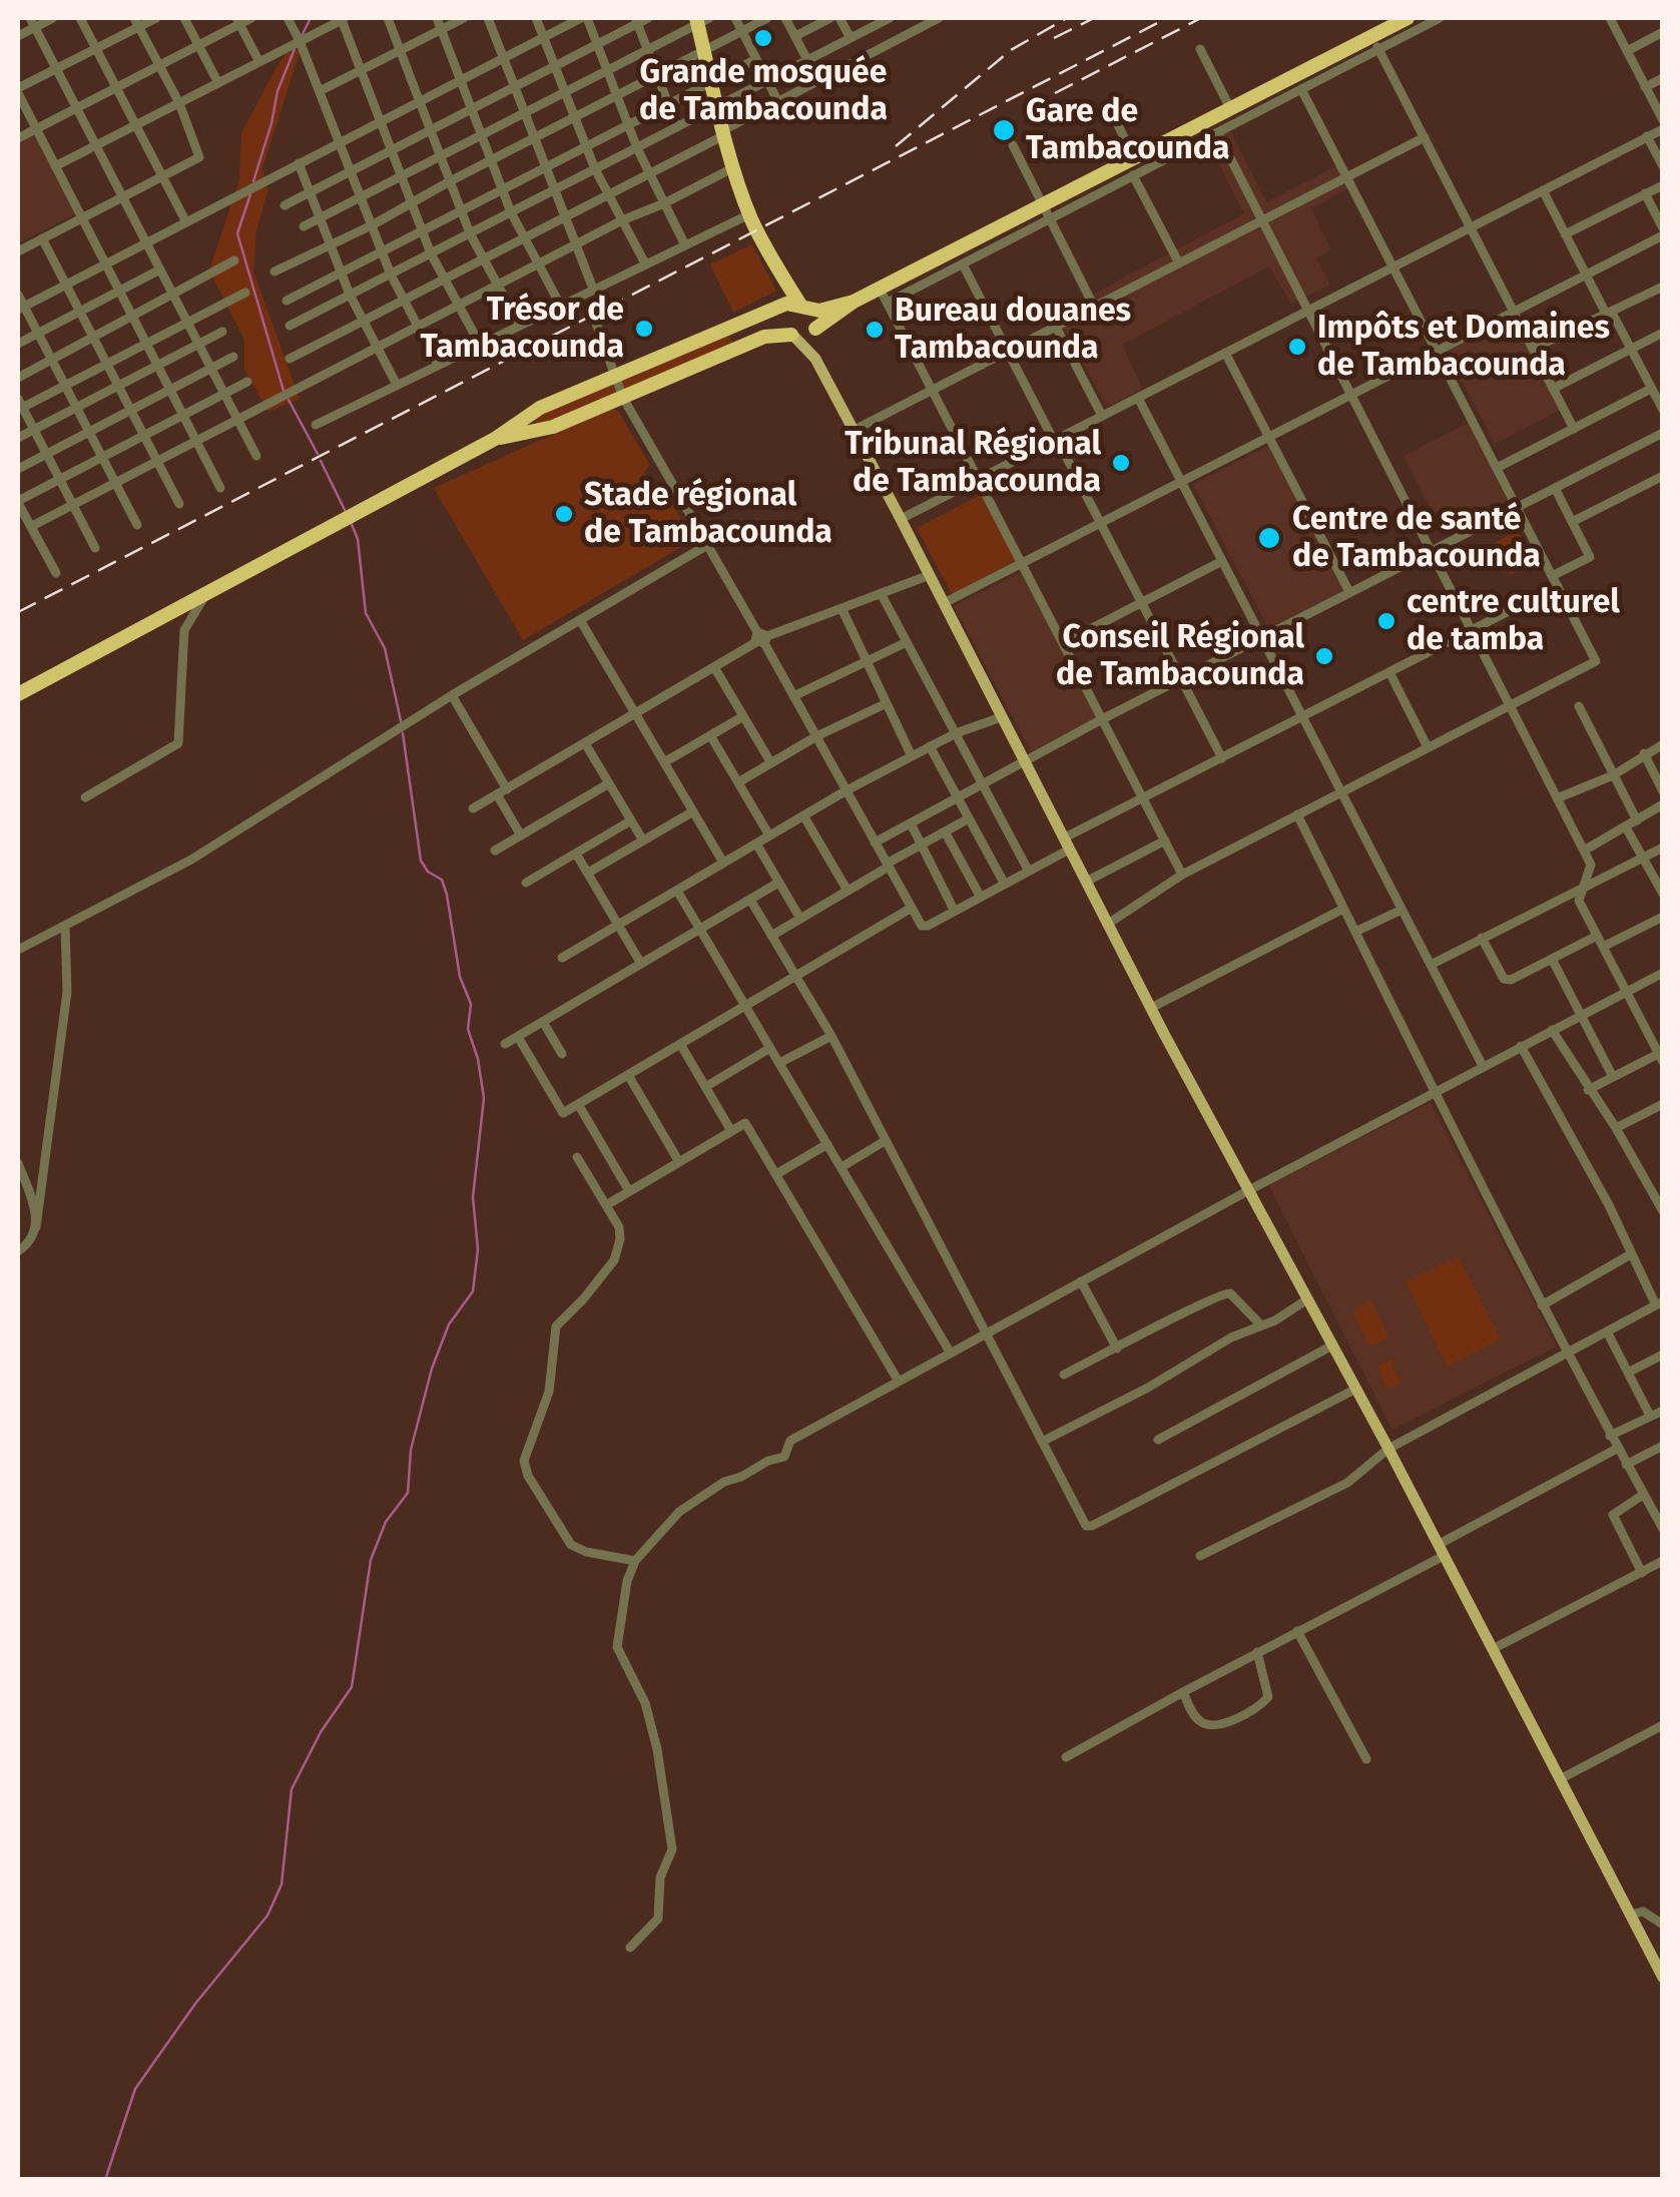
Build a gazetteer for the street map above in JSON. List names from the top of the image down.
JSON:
{
  "places": [
    "Grande mosquée de Tambacounda",
    "Gare de Tambacounda",
    "Trésor de Tambacounda",
    "Bureau douanes Tambacounda",
    "Impôts et Domaines de Tambacounda",
    "Tribunal Régional de Tambacounda",
    "Stade régional de Tambacounda",
    "Centre de santé de Tambacounda",
    "centre culturel de tamba",
    "Conseil Régional de Tambacounda"
  ]
}
